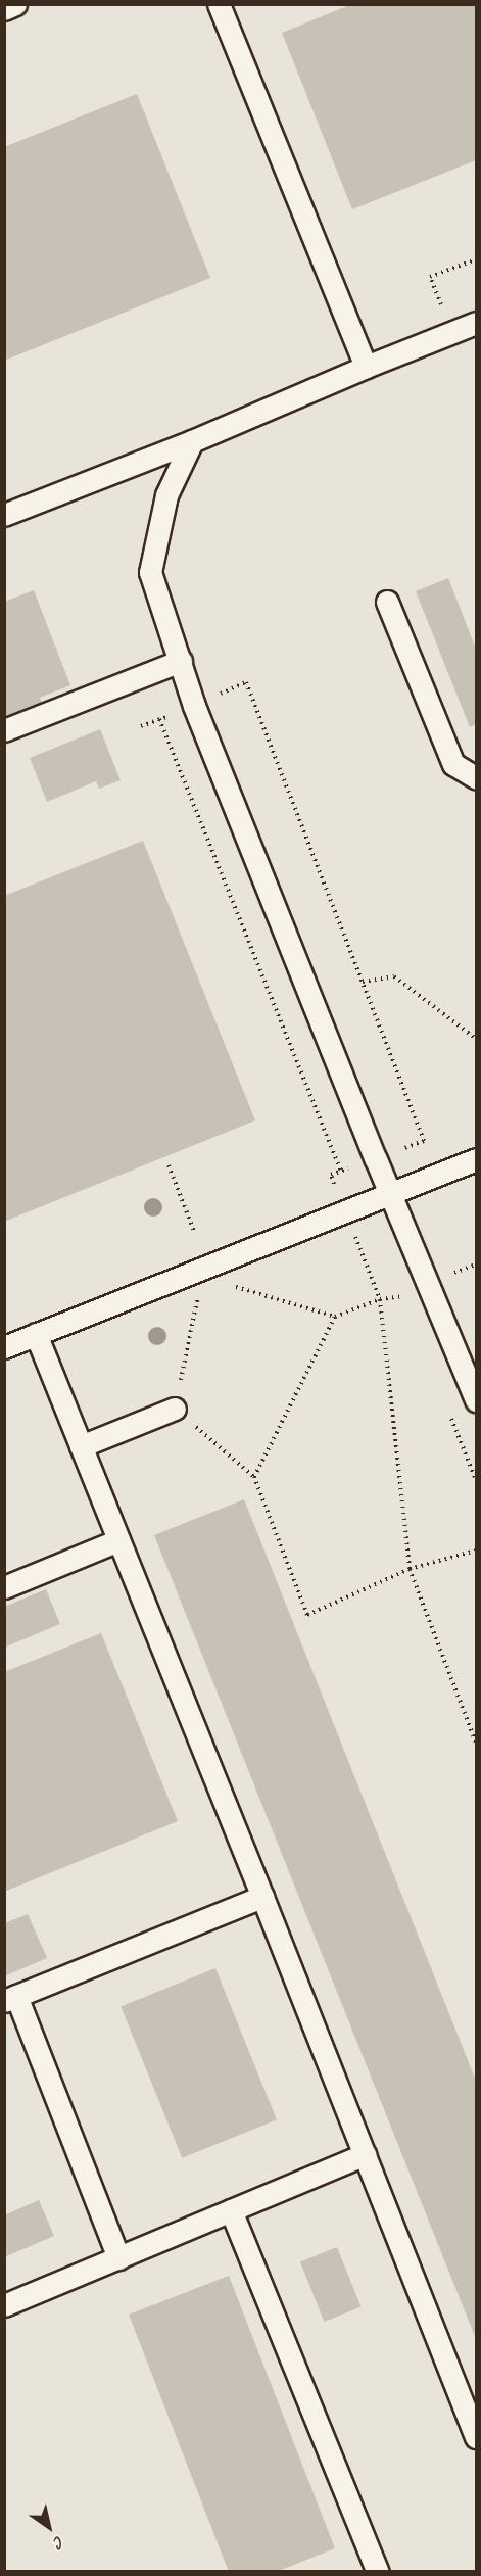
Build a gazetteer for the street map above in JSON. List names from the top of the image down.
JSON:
{
  "north": "bottom right"
}
